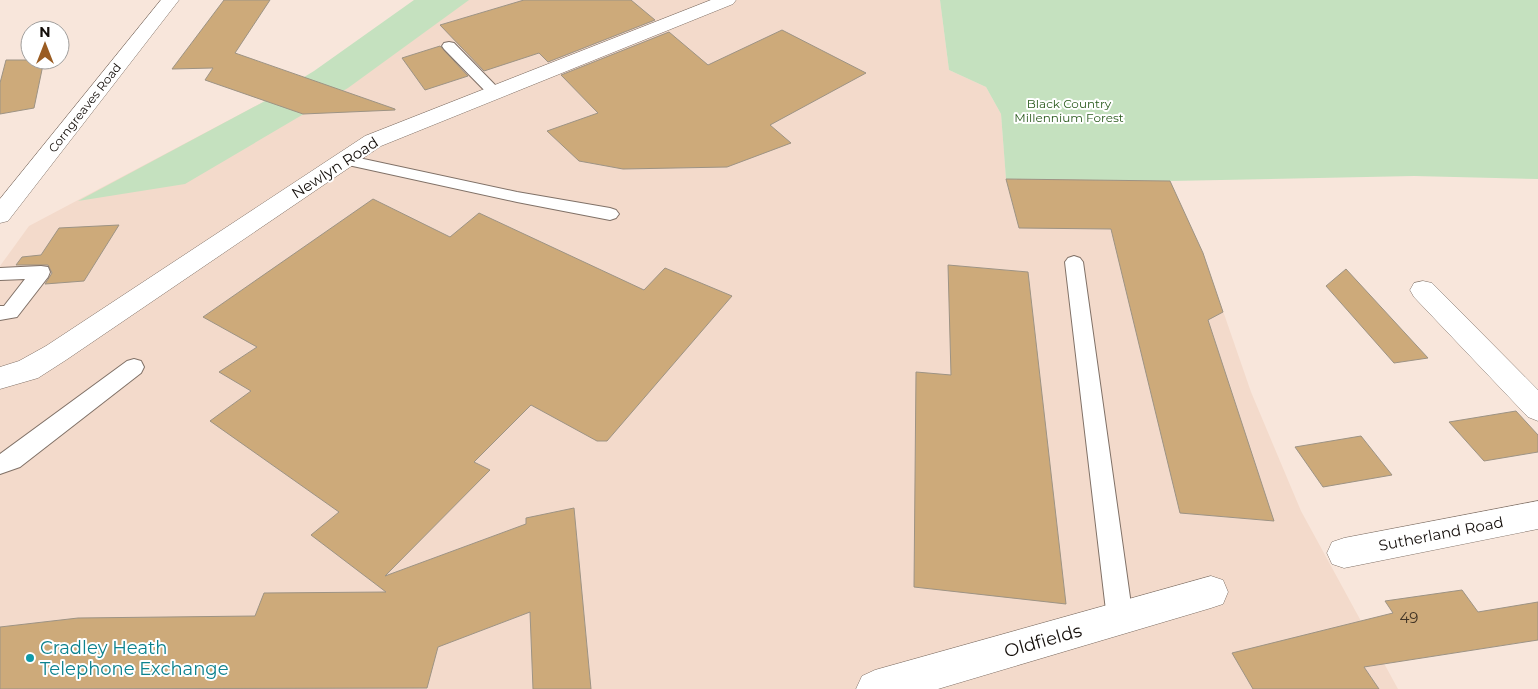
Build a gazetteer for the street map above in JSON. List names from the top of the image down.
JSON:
{
  "streets": {
    "street": [
      "Corngreaves Road",
      "Newlyn Road",
      "Sutherland Road",
      "Oldfields"
    ]
  },
  "parks": ["Black Country Millennium Forest"],
  "places": ["Cradley Heath Telephone Exchange"],
  "house_numbers": ["49"],
  "north": "top"
}
